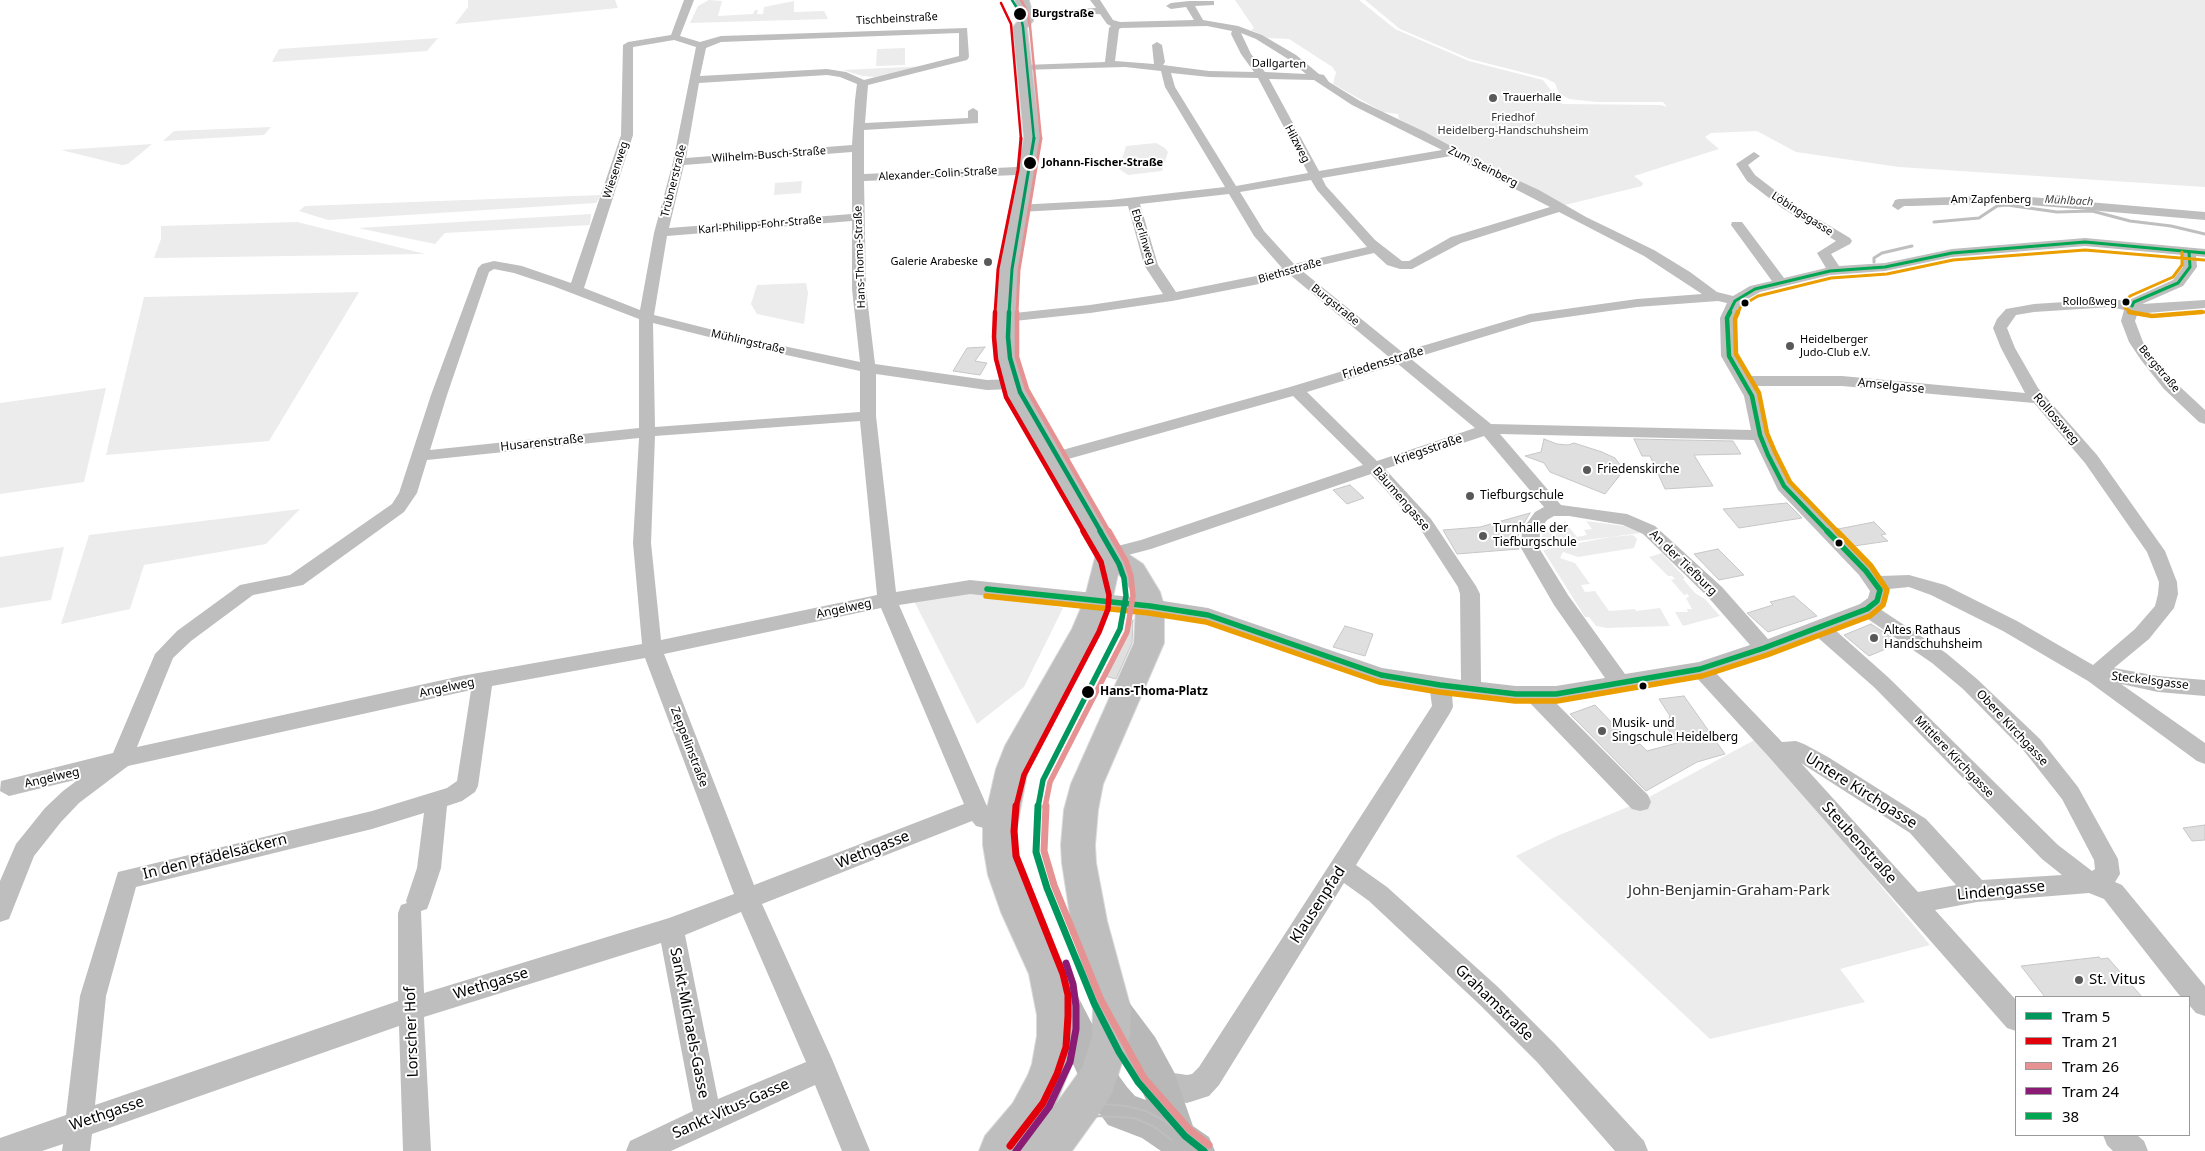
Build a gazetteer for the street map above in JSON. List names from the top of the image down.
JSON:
{
  "streets": {
    "street": [
      "Tischbeinstraße",
      "Dallgarten",
      "Hilzweg",
      "Wilhelm-Busch-Straße",
      "Zum Steinberg",
      "Wiesenweg",
      "Alexander-Colin-Straße",
      "Trübnerstraße",
      "Am Zapfenberg",
      "Löbingsgasse",
      "Karl-Philipp-Fohr-Straße",
      "Eberlinweg",
      "Hans-Thoma-Straße",
      "Biethsstraße",
      "Burgstraße",
      "Mühlingstraße",
      "Friedensstraße",
      "Bergstraße",
      "Amselgasse",
      "Rollossweg",
      "Husarenstraße",
      "Kriegsstraße",
      "Bäumengasse",
      "An der Tiefburg",
      "Angelweg",
      "Steckelsgasse",
      "Obere Kirchgasse",
      "Zeppelinstraße",
      "Mittlere Kirchgasse",
      "Untere Kirchgasse",
      "Steubenstraße",
      "Wethgasse",
      "In den Pfädelsäckern",
      "Lindengasse",
      "Klausenpfad",
      "Grahamstraße",
      "Sankt-Michaels-Gasse",
      "Lorscher Hof",
      "Sankt-Vitus-Gasse"
    ]
  },
  "crossings": [
    ["Tischbeinstraße", "Trübnerstraße"],
    ["Tischbeinstraße", "Hans-Thoma-Straße"],
    ["Dallgarten", "Hilzweg"],
    ["Dallgarten", "Zum Steinberg"],
    ["Dallgarten", "Burgstraße"],
    ["Hilzweg", "Biethsstraße"],
    ["Wilhelm-Busch-Straße", "Trübnerstraße"],
    ["Wilhelm-Busch-Straße", "Hans-Thoma-Straße"],
    ["Zum Steinberg", "Friedensstraße"],
    ["Wiesenweg", "Mühlingstraße"],
    ["Alexander-Colin-Straße", "Hans-Thoma-Straße"],
    ["Trübnerstraße", "Karl-Philipp-Fohr-Straße"],
    ["Trübnerstraße", "Mühlingstraße"],
    ["Trübnerstraße", "Zeppelinstraße"],
    ["Karl-Philipp-Fohr-Straße", "Hans-Thoma-Straße"],
    ["Eberlinweg", "Biethsstraße"],
    ["Hans-Thoma-Straße", "Mühlingstraße"],
    ["Hans-Thoma-Straße", "Husarenstraße"],
    ["Hans-Thoma-Straße", "Angelweg"],
    ["Biethsstraße", "Burgstraße"],
    ["Burgstraße", "Friedensstraße"],
    ["Burgstraße", "Kriegsstraße"],
    ["Burgstraße", "An der Tiefburg"],
    ["Mühlingstraße", "Husarenstraße"],
    ["Mühlingstraße", "Zeppelinstraße"],
    ["Friedensstraße", "Bäumengasse"],
    ["Bergstraße", "Rollossweg"],
    ["Amselgasse", "Rollossweg"],
    ["Rollossweg", "Steckelsgasse"],
    ["Husarenstraße", "Zeppelinstraße"],
    ["Kriegsstraße", "Bäumengasse"],
    ["Angelweg", "Zeppelinstraße"],
    ["Angelweg", "In den Pfädelsäckern"],
    ["Obere Kirchgasse", "Mittlere Kirchgasse"],
    ["Obere Kirchgasse", "Lindengasse"],
    ["Zeppelinstraße", "Wethgasse"],
    ["Zeppelinstraße", "Sankt-Vitus-Gasse"],
    ["Mittlere Kirchgasse", "Lindengasse"],
    ["Untere Kirchgasse", "Steubenstraße"],
    ["Untere Kirchgasse", "Lindengasse"],
    ["Steubenstraße", "Lindengasse"],
    ["Wethgasse", "In den Pfädelsäckern"],
    ["Wethgasse", "Sankt-Michaels-Gasse"],
    ["Wethgasse", "Lorscher Hof"],
    ["In den Pfädelsäckern", "Lorscher Hof"],
    ["Klausenpfad", "Grahamstraße"],
    ["Sankt-Michaels-Gasse", "Sankt-Vitus-Gasse"]
  ],
  "water": ["Mühlbach"],
  "parks": ["Friedhof Heidelberg-Handschuhsheim", "John-Benjamin-Graham-Park"],
  "places": [
    "Burgstraße",
    "Trauerhalle",
    "Johann-Fischer-Straße",
    "Galerie Arabeske",
    "Rolloßweg",
    "Heidelberger Judo-Club e.V.",
    "Friedenskirche",
    "Tiefburgschule",
    "Turnhalle der Tiefburgschule",
    "Altes Rathaus Handschuhsheim",
    "Hans-Thoma-Platz",
    "Musik- und Singschule Heidelberg",
    "St. Vitus"
  ],
  "lines": [
    "tram line 5",
    "tram line 26",
    "tram line 21",
    "transit line 38",
    "tram line 24"
  ],
  "legend": [
    "Tram 5",
    "Tram 21",
    "Tram 26",
    "Tram 24",
    "38"
  ]
}
